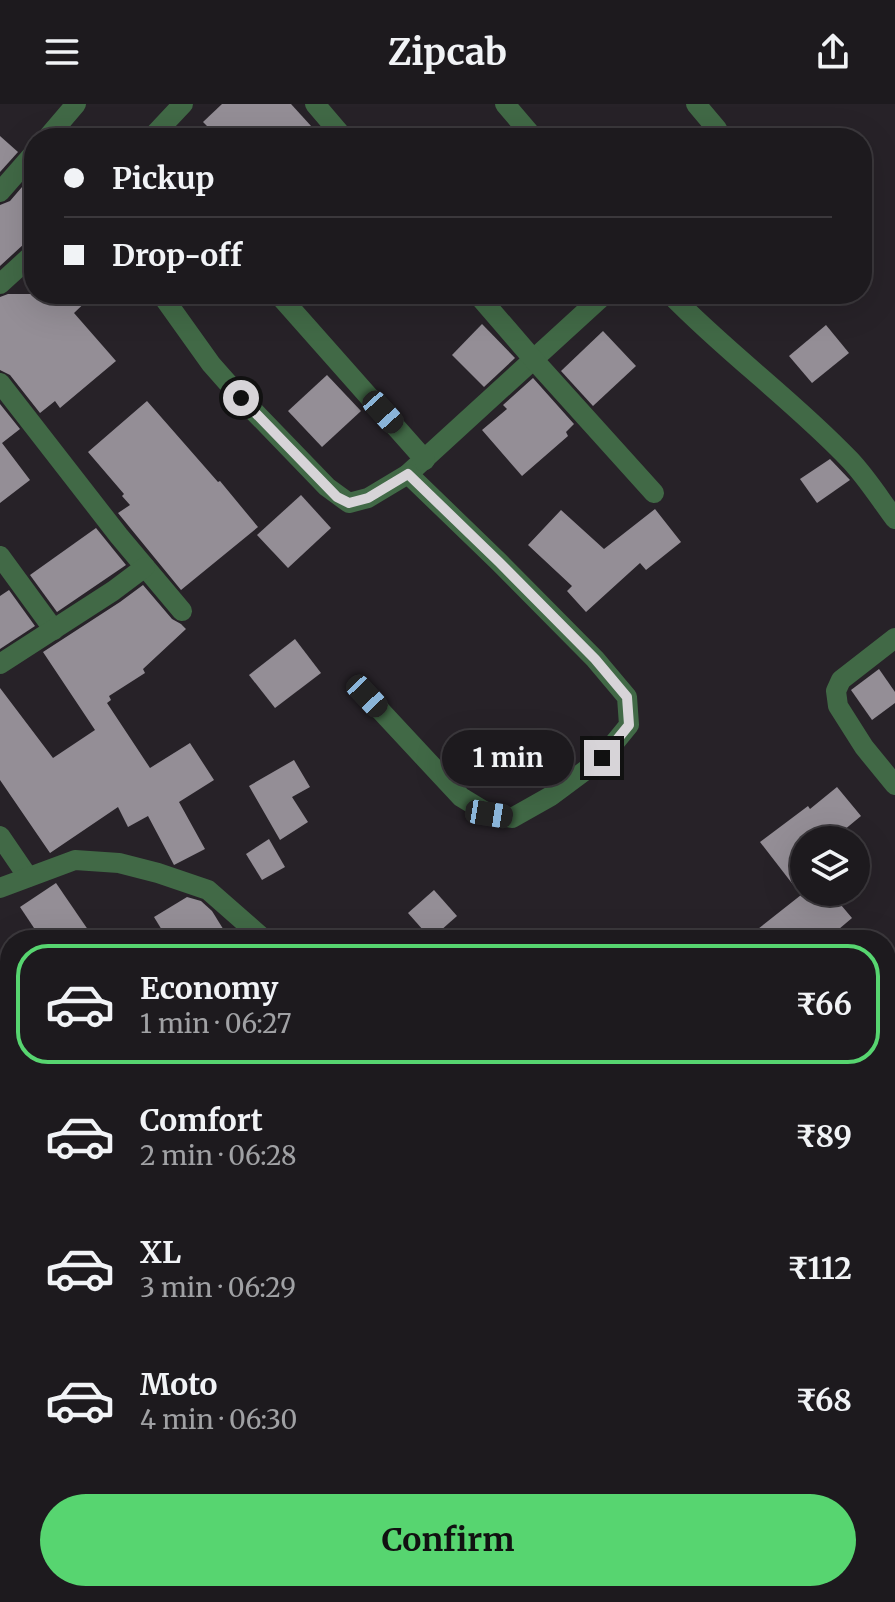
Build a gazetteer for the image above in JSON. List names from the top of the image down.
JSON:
{
  "page": {
    "header": "Zipcab",
    "banner": ["Pickup", "Drop-off"],
    "bubble": "1 min",
    "list": [
      {
        "name": "Economy",
        "note": "1 min · 06:27",
        "value": "₹66"
      },
      {
        "name": "Comfort",
        "note": "2 min · 06:28",
        "value": "₹89"
      },
      {
        "name": "XL",
        "note": "3 min · 06:29",
        "value": "₹112"
      },
      {
        "name": "Moto",
        "note": "4 min · 06:30",
        "value": "₹68"
      }
    ],
    "buttons": "Confirm"
  }
}
